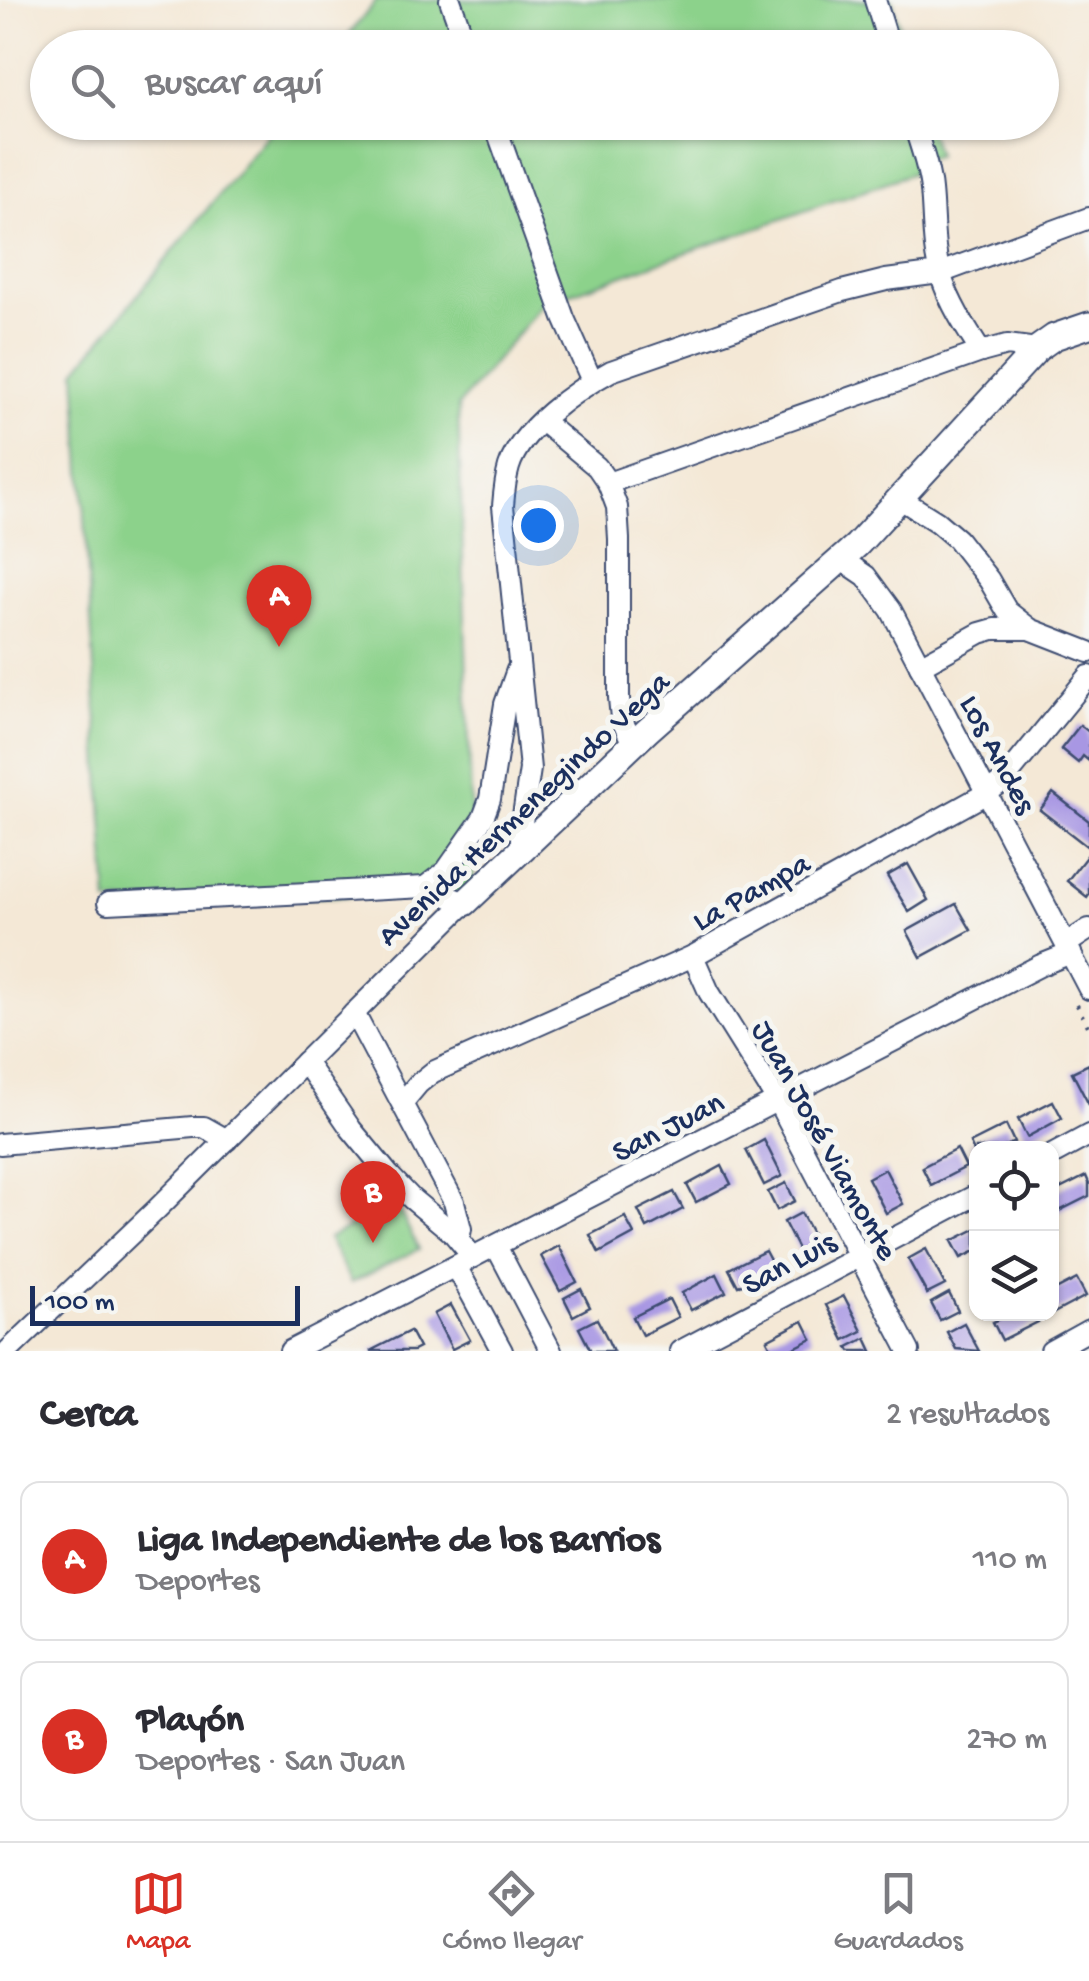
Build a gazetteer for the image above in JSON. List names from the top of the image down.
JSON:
{
  "streets": {
    "street": [
      "Los Andes",
      "Avenida Hermenegindo Vega",
      "La Pampa",
      "San Juan",
      "Juan José Viamonte",
      "San Luis"
    ]
  },
  "crossings": [
    ["Los Andes", "Avenida Hermenegindo Vega"],
    ["Los Andes", "La Pampa"],
    ["Los Andes", "San Juan"],
    ["La Pampa", "Juan José Viamonte"],
    ["San Juan", "Juan José Viamonte"],
    ["Juan José Viamonte", "San Luis"]
  ],
  "scale_bar": "100 m",
  "page": {
    "search": "Buscar aquí",
    "pins": ["A", "B"],
    "scale": "100 m",
    "heading": ["Cerca", "2 resultados"],
    "list": [
      {
        "mark": "A",
        "name": "Liga Independiente de los Barrios",
        "note": "Deportes",
        "value": "110 m"
      },
      {
        "mark": "B",
        "name": "Playón",
        "note": "Deportes · San Juan",
        "value": "270 m"
      }
    ],
    "nav": ["Mapa", "Cómo llegar", "Guardados"]
  }
}
